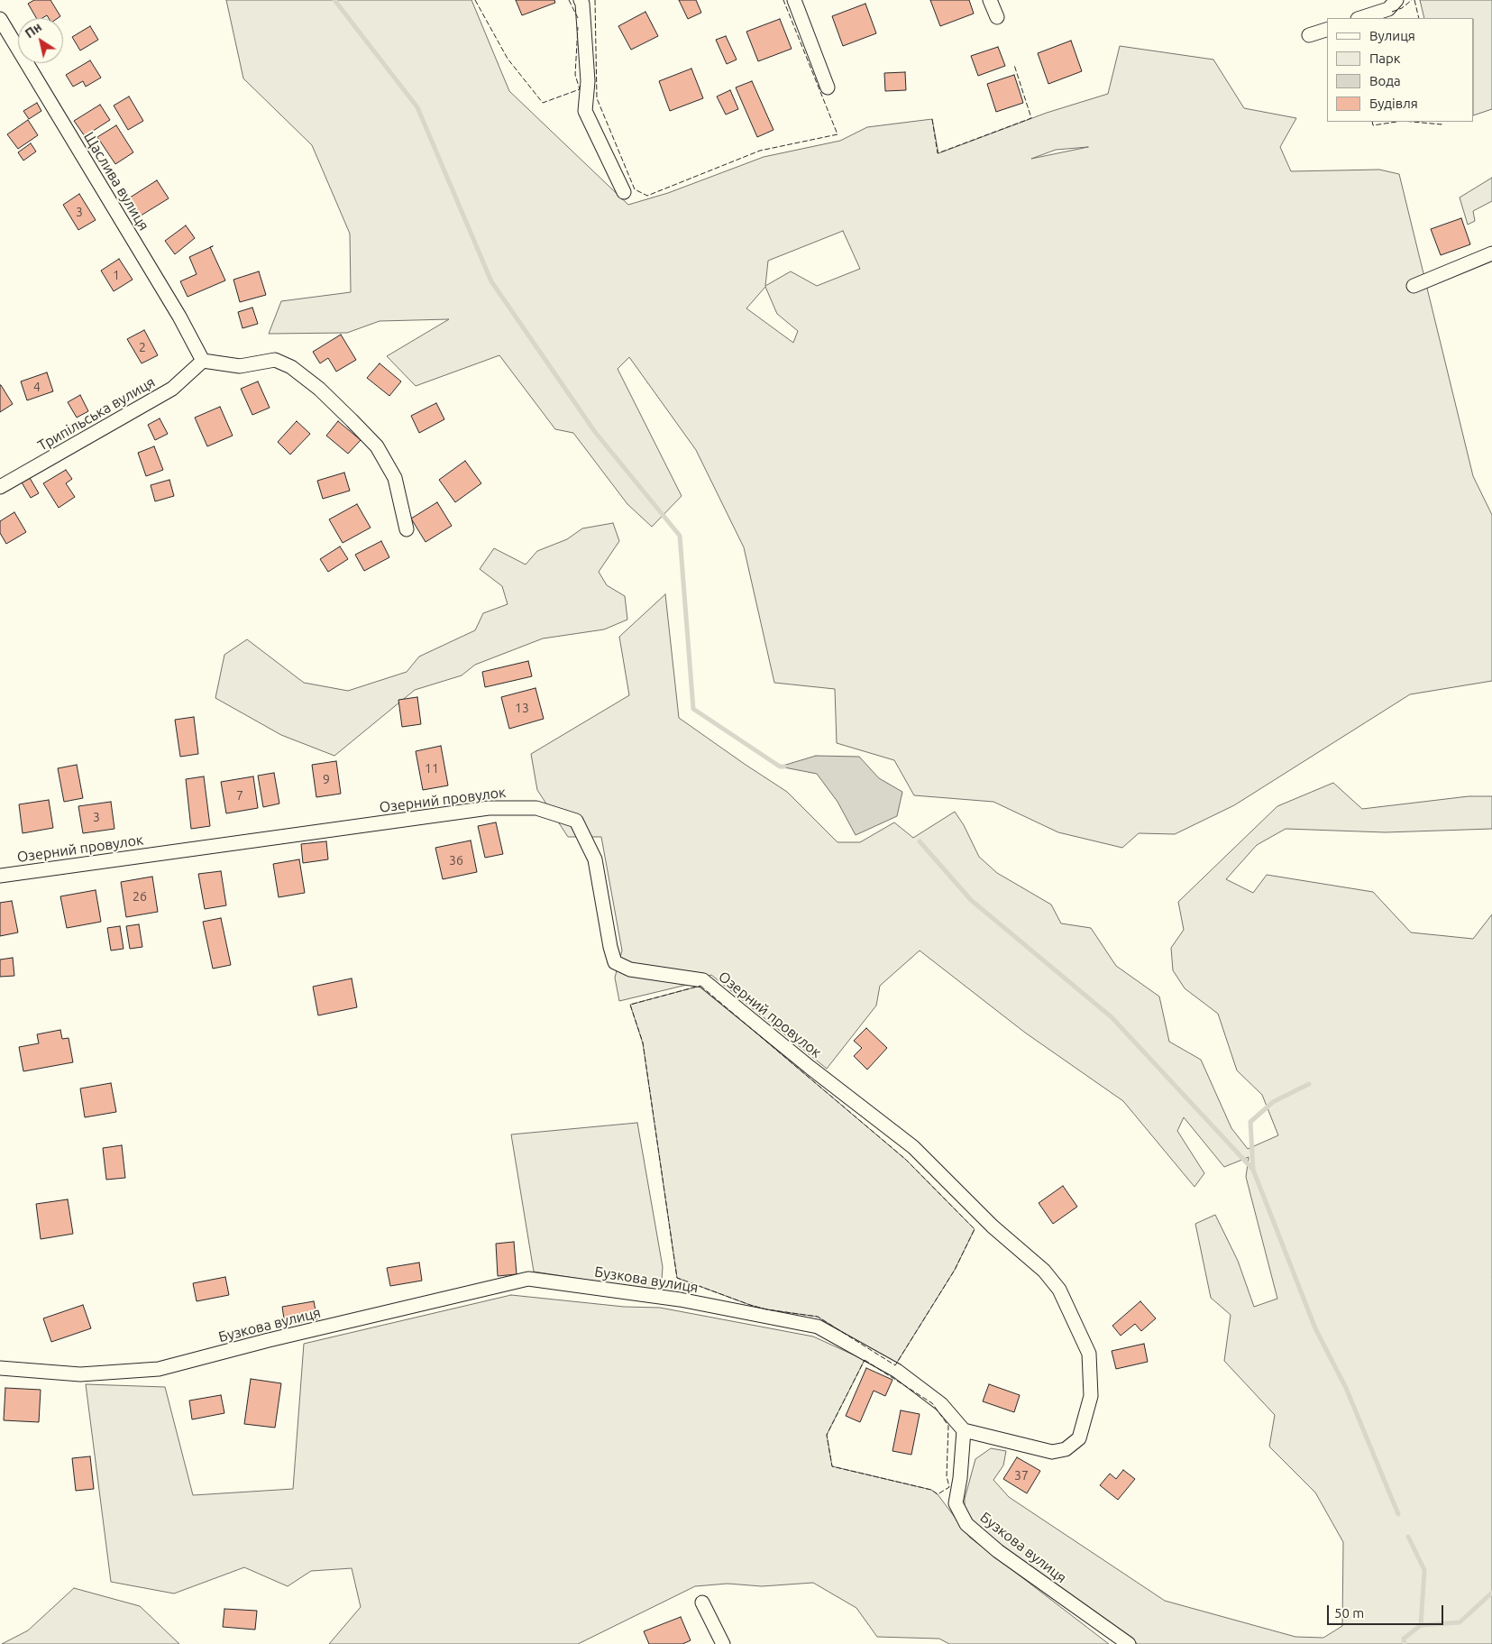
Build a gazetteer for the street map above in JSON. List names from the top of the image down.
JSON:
{
  "streets": {
    "street": [
      "Щаслива вулиця",
      "Трипільська вулиця",
      "Озерний провулок",
      "Бузкова вулиця"
    ]
  },
  "crossings": [
    ["Щаслива вулиця", "Трипільська вулиця"],
    ["Озерний провулок", "Бузкова вулиця"]
  ],
  "house_numbers": [
    "3",
    "1",
    "2",
    "4",
    "13",
    "11",
    "9",
    "7",
    "3",
    "36",
    "26",
    "37"
  ],
  "legend": [
    "Вулиця",
    "Парк",
    "Вода",
    "Будівля"
  ],
  "scale_bar": "50 m",
  "north": "top left"
}
